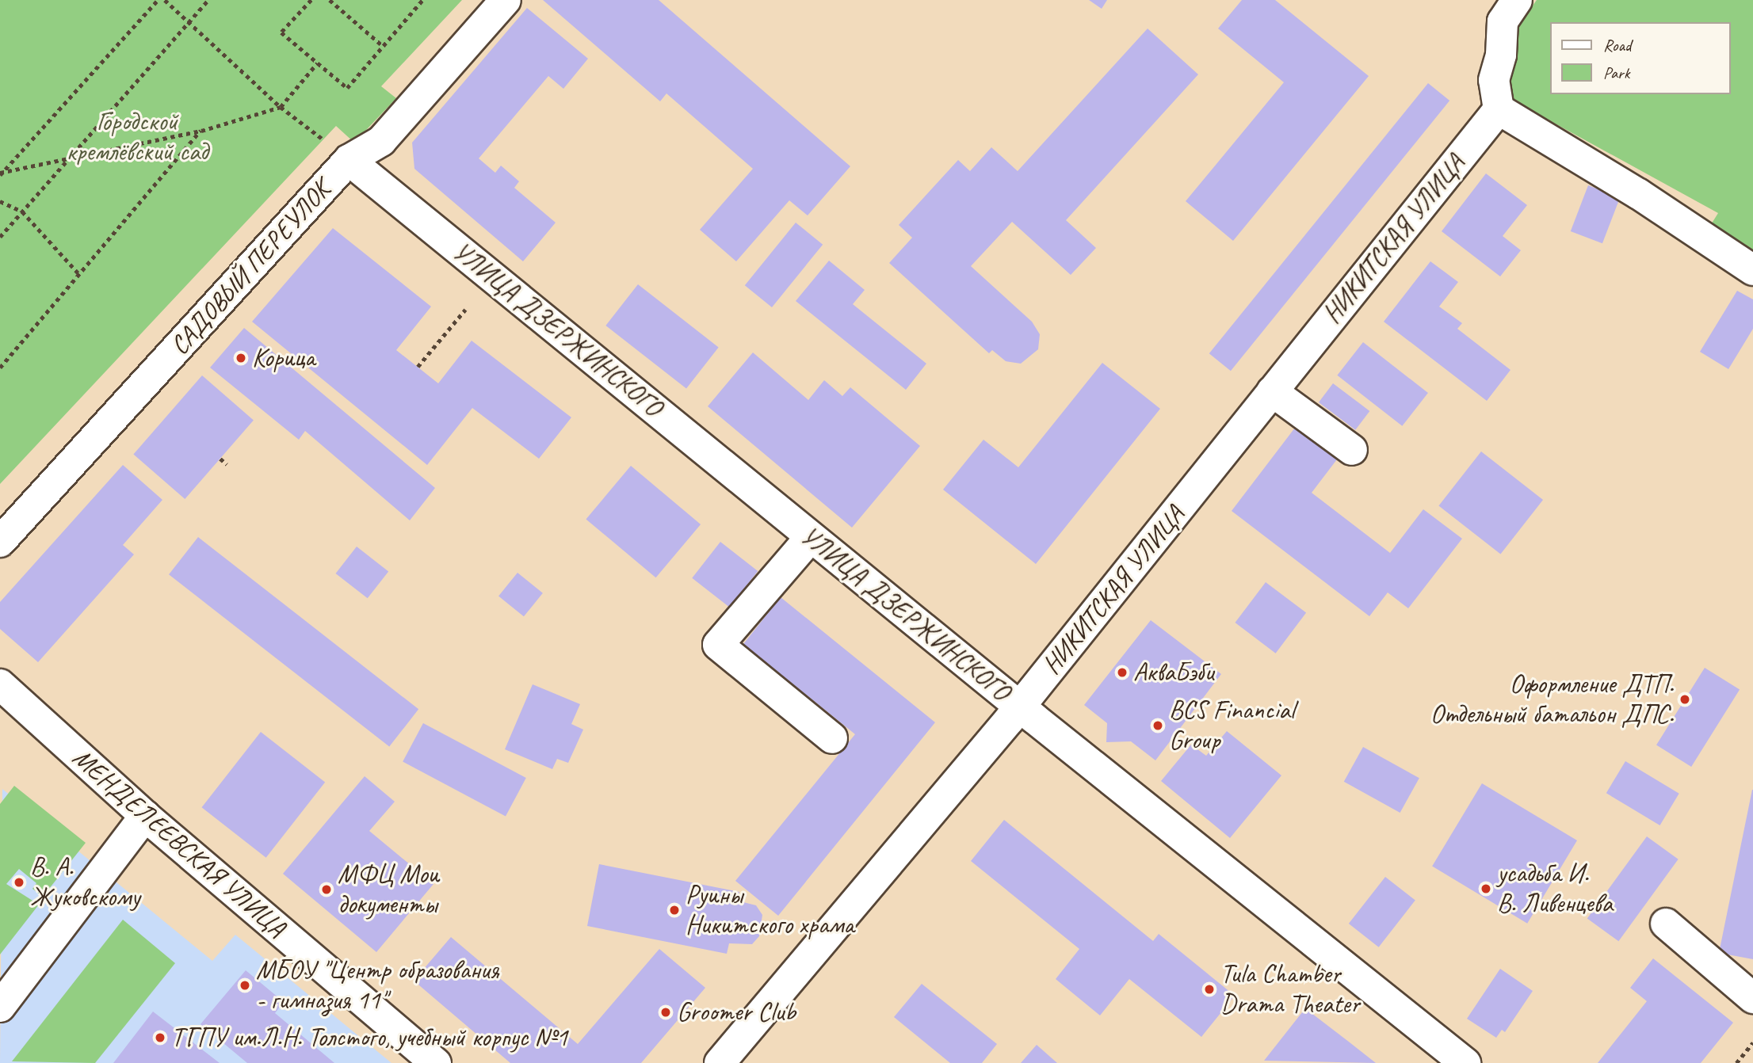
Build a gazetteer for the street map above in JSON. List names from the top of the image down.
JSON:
{
  "streets": {
    "street": [
      "НИКИТСКАЯ УЛИЦА",
      "САДОВЫЙ ПЕРЕУЛОК",
      "УЛИЦА ДЗЕРЖИНСКОГО",
      "МЕНДЕЛЕЕВСКАЯ УЛИЦА"
    ]
  },
  "crossings": [
    ["НИКИТСКАЯ УЛИЦА", "УЛИЦА ДЗЕРЖИНСКОГО"],
    ["САДОВЫЙ ПЕРЕУЛОК", "УЛИЦА ДЗЕРЖИНСКОГО"]
  ],
  "parks": ["Городской кремлёвский сад"],
  "places": [
    "Корица",
    "АкваБэби",
    "Оформление ДТП. Отдельный батальон ДПС.",
    "BCS Financial Group",
    "В. А. Жуковскому",
    "усадьба И. В. Ливенцева",
    "МФЦ Мои документы",
    "Руины Никитского храма",
    "МБОУ \"Центр образования - гимназия 11\"",
    "Tula Chamber Drama Theater",
    "Groomer Club",
    "ТГПУ им.Л.Н. Толстого, учебный корпус №1"
  ],
  "legend": ["Road", "Park"]
}
